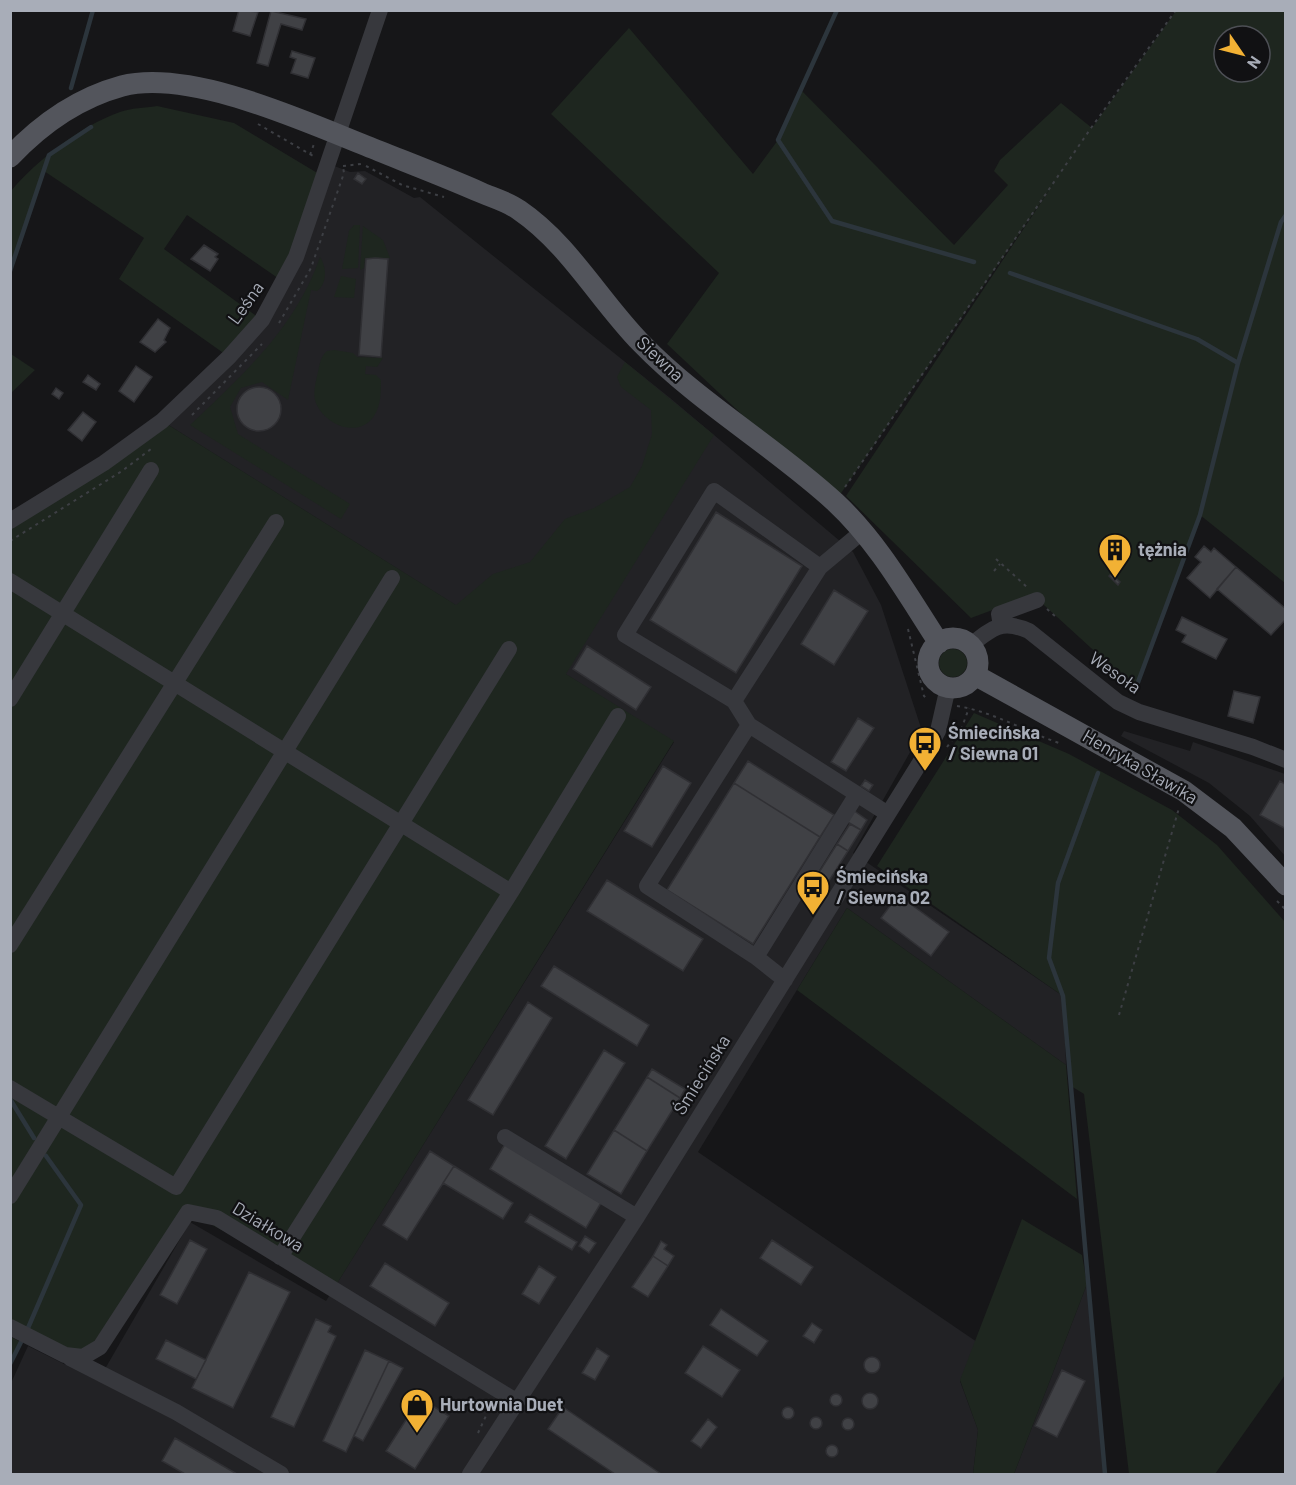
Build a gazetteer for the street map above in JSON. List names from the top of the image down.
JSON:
{
  "streets": {
    "main road": ["Siewna", "Henryka Sławika"],
    "street": [
      "Leśna",
      "Wesoła",
      "Śmiecińska",
      "Działkowa"
    ]
  },
  "crossings": [
    ["Leśna", "Siewna"],
    ["Siewna", "Henryka Sławika"],
    ["Siewna", "Śmiecińska"],
    ["Henryka Sławika", "Śmiecińska"],
    ["Śmiecińska", "Działkowa"]
  ],
  "places": {
    "building": ["tężnia"],
    "bus stop": ["Śmiecińska / Siewna 01", "Śmiecińska / Siewna 02"],
    "shop": ["Hurtownia Duet"]
  },
  "north": "bottom right"
}
